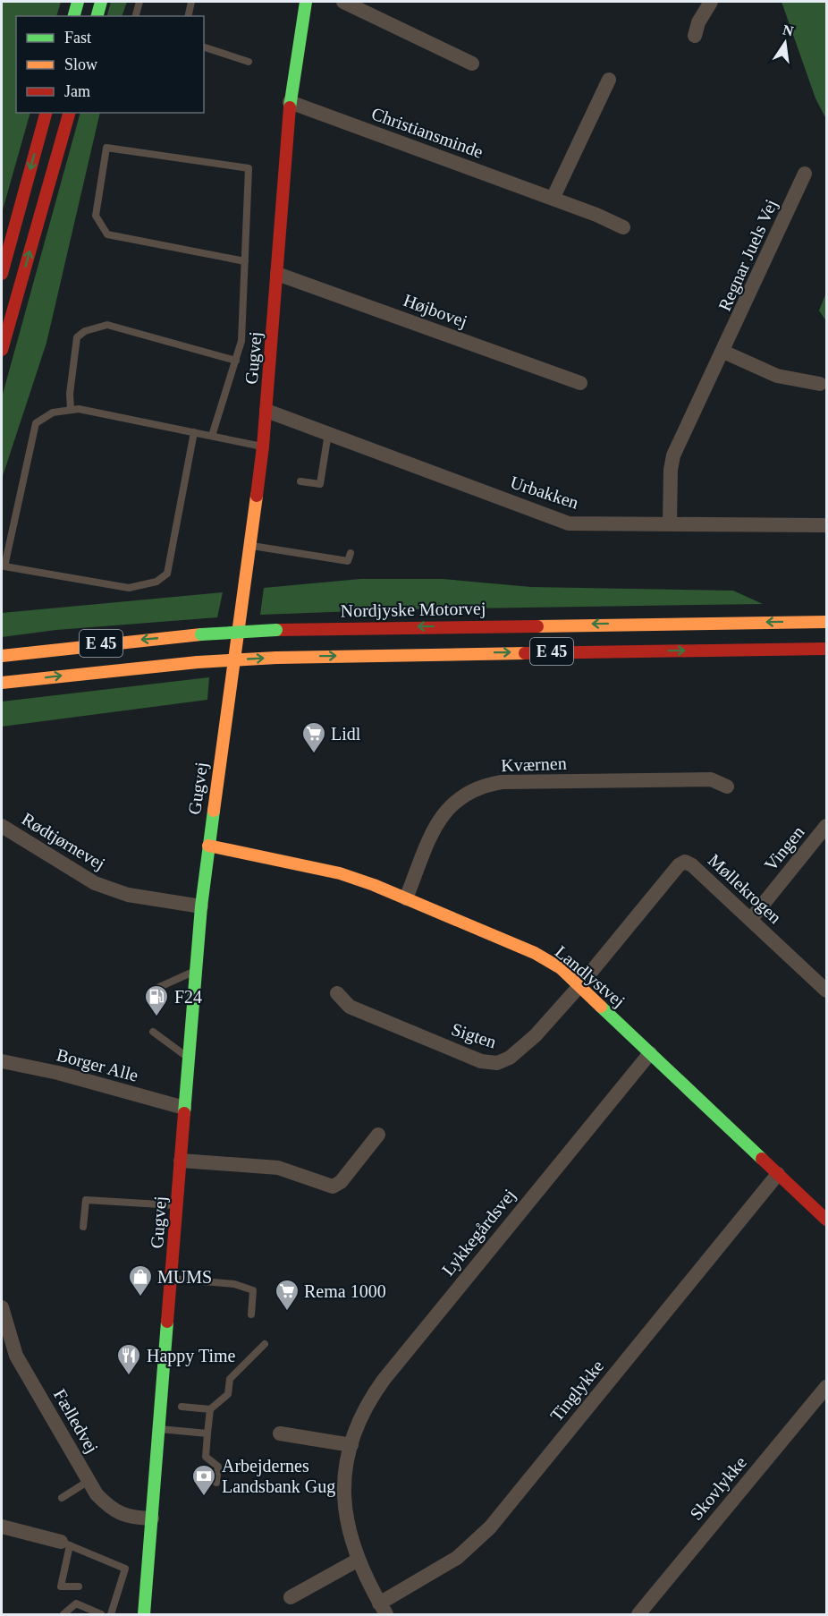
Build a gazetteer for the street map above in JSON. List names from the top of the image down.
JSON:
{
  "streets": {
    "main road": [
      "Gugvej",
      "Nordjyske Motorvej",
      "E 45",
      "Landlystvej"
    ],
    "street": [
      "Christiansminde",
      "Regnar Juels Vej",
      "Højbovej",
      "Urbakken",
      "Kværnen",
      "Rødtjørnevej",
      "Vingen",
      "Møllekrogen",
      "Sigten",
      "Borger Alle",
      "Lykkegårdsvej",
      "Tinglykke",
      "Fælledvej",
      "Skovlykke"
    ]
  },
  "crossings": [
    ["Christiansminde", "Gugvej"],
    ["Regnar Juels Vej", "Urbakken"],
    ["Højbovej", "Gugvej"],
    ["Gugvej", "Urbakken"],
    ["Gugvej", "Rødtjørnevej"],
    ["Gugvej", "Landlystvej"],
    ["Gugvej", "Borger Alle"],
    ["Gugvej", "Fælledvej"],
    ["Kværnen", "Landlystvej"],
    ["Vingen", "Møllekrogen"],
    ["Møllekrogen", "Landlystvej"],
    ["Møllekrogen", "Sigten"],
    ["Landlystvej", "Sigten"],
    ["Landlystvej", "Lykkegårdsvej"],
    ["Landlystvej", "Tinglykke"],
    ["Lykkegårdsvej", "Tinglykke"]
  ],
  "places": {
    "supermarket": ["Lidl", "Rema 1000"],
    "fuel station": ["F24"],
    "shop": ["MUMS"],
    "restaurant": ["Happy Time"],
    "bank": ["Arbejdernes Landsbank Gug"]
  },
  "legend": ["Fast", "Slow", "Jam"],
  "north": "top"
}
